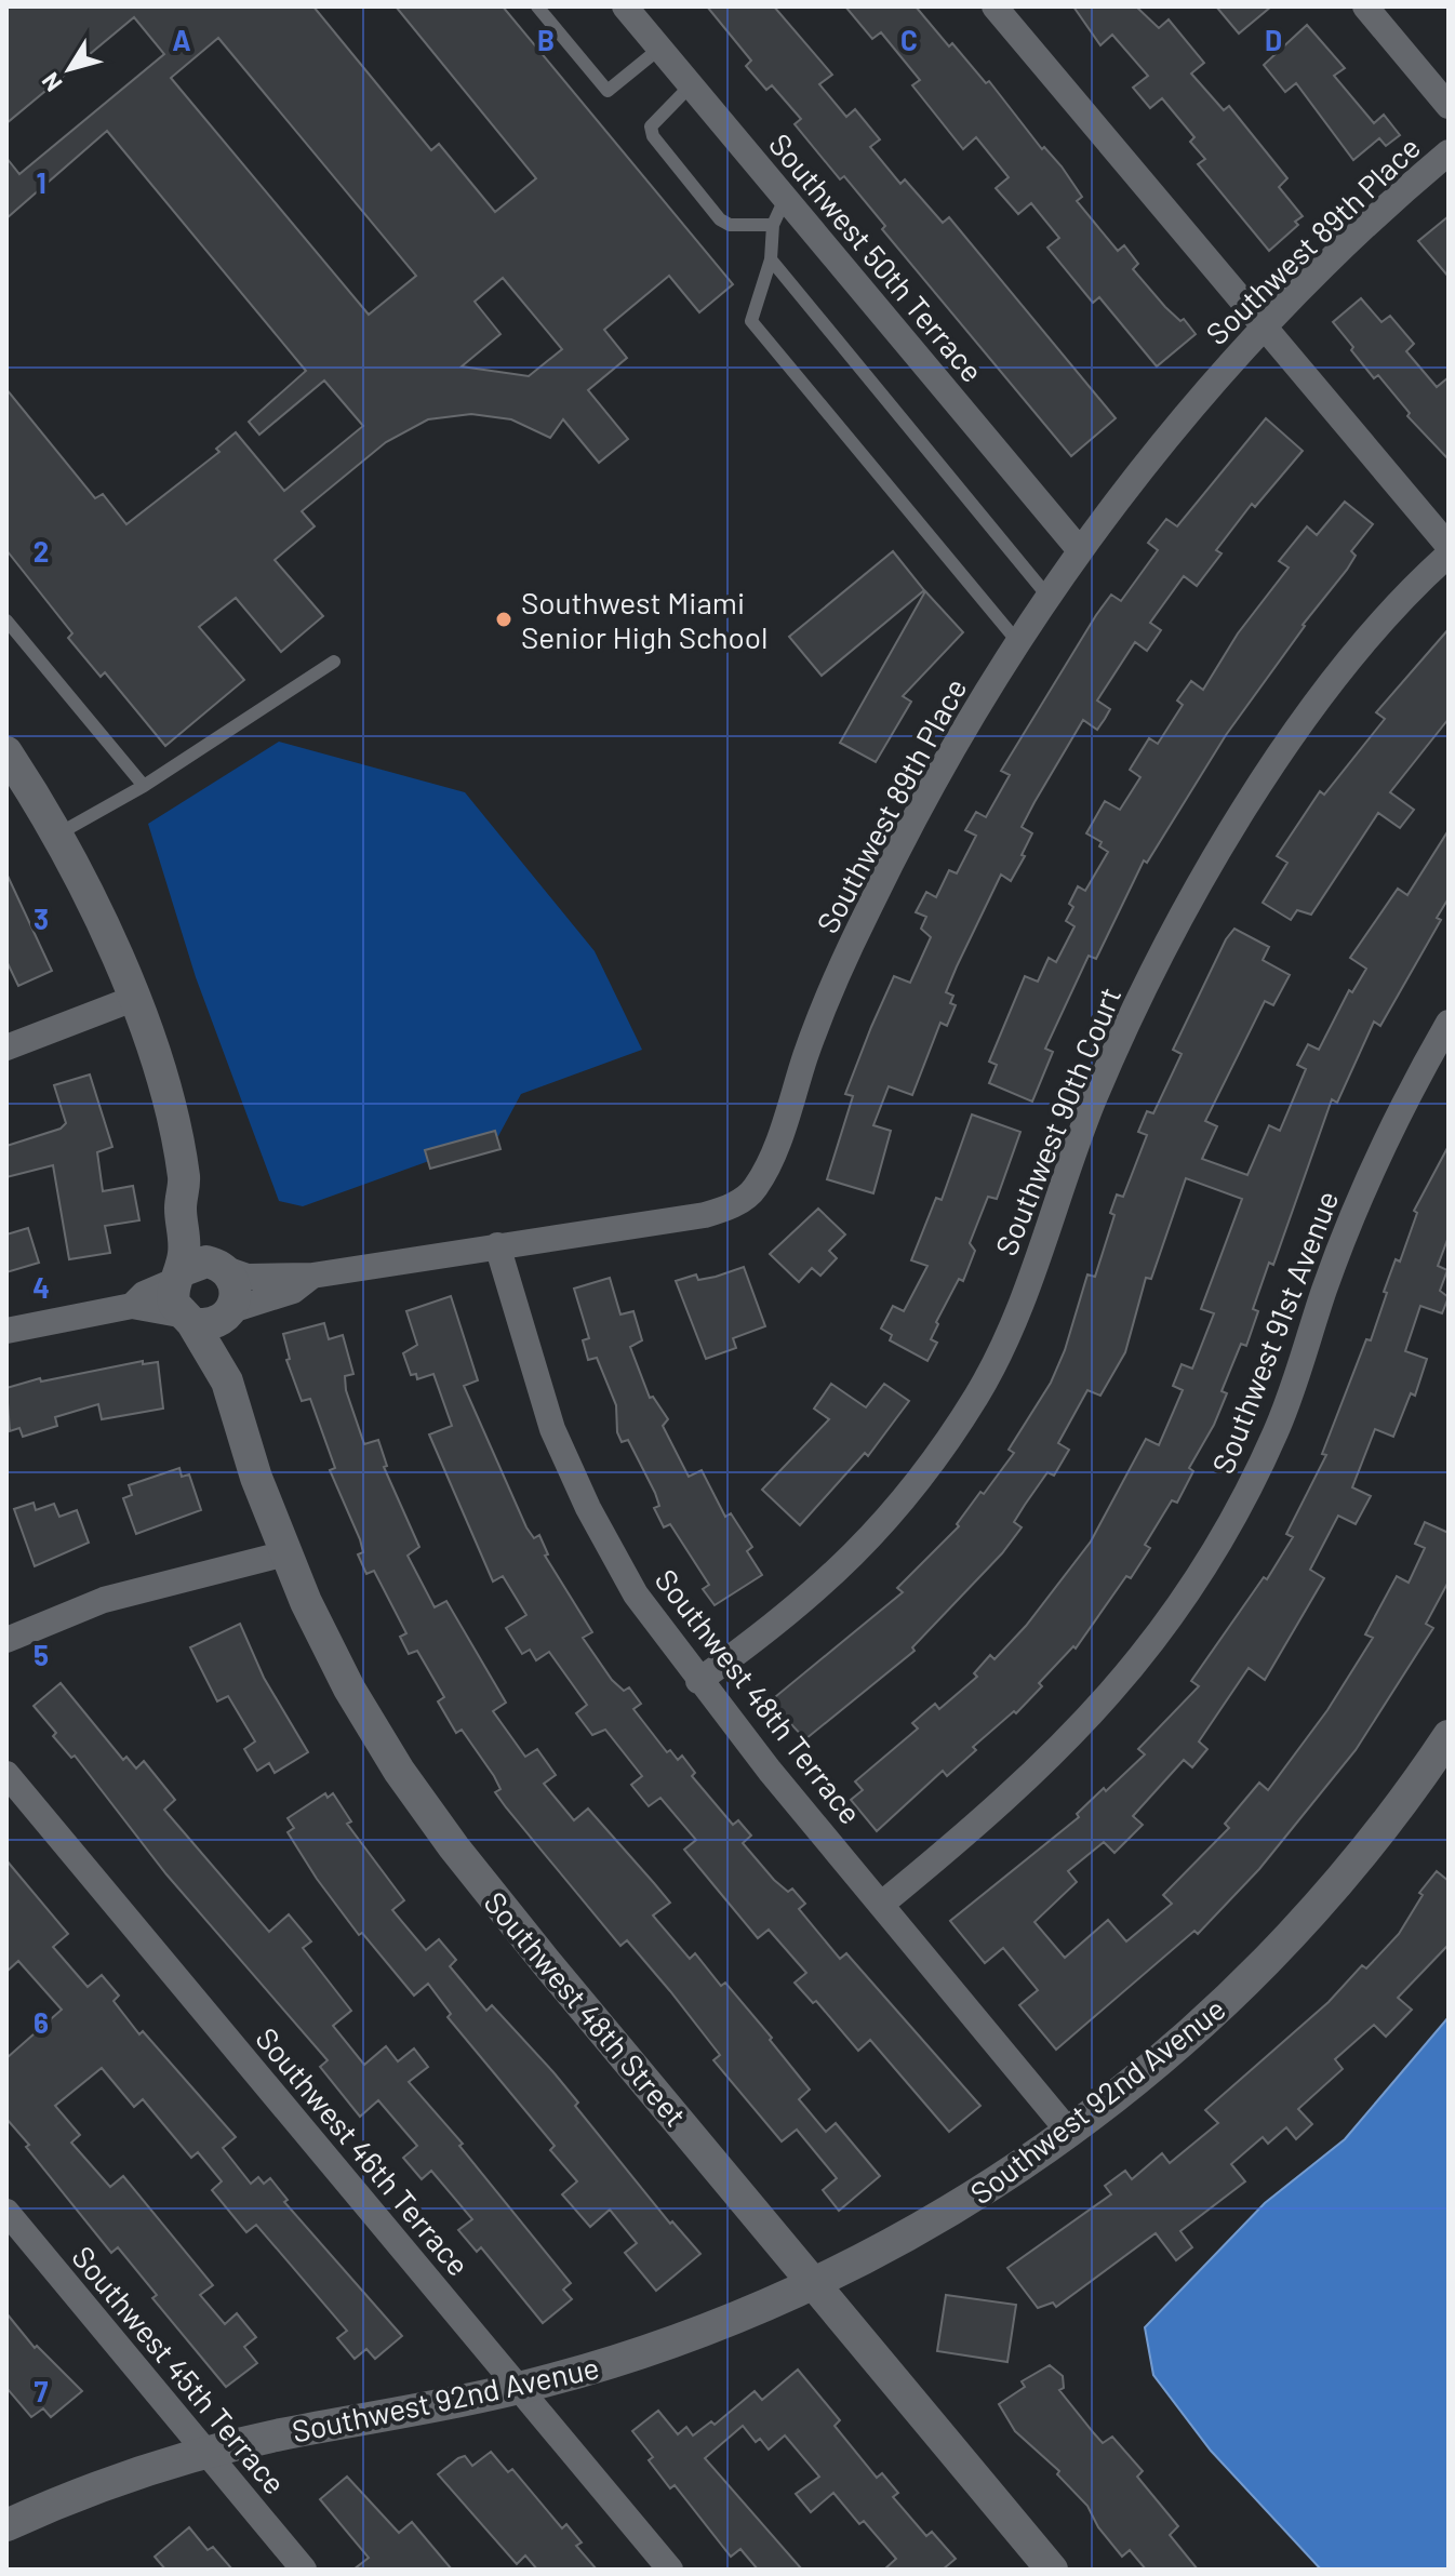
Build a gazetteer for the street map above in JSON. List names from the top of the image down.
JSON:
{
  "streets": {
    "street": [
      "Southwest 89th Place",
      "Southwest 50th Terrace",
      "Southwest 90th Court",
      "Southwest 91st Avenue",
      "Southwest 48th Terrace",
      "Southwest 48th Street",
      "Southwest 92nd Avenue",
      "Southwest 46th Terrace",
      "Southwest 45th Terrace"
    ]
  },
  "crossings": [
    ["Southwest 89th Place", "Southwest 50th Terrace"],
    ["Southwest 89th Place", "Southwest 48th Terrace"],
    ["Southwest 89th Place", "Southwest 48th Street"],
    ["Southwest 90th Court", "Southwest 48th Terrace"],
    ["Southwest 91st Avenue", "Southwest 48th Terrace"],
    ["Southwest 48th Terrace", "Southwest 92nd Avenue"],
    ["Southwest 48th Street", "Southwest 92nd Avenue"],
    ["Southwest 92nd Avenue", "Southwest 46th Terrace"],
    ["Southwest 92nd Avenue", "Southwest 45th Terrace"]
  ],
  "places": ["Southwest Miami Senior High School"],
  "north": "bottom left",
  "grid": {
    "columns": [
      "A",
      "B",
      "C",
      "D"
    ],
    "rows": [
      "1",
      "2",
      "3",
      "4",
      "5",
      "6",
      "7"
    ]
  }
}
